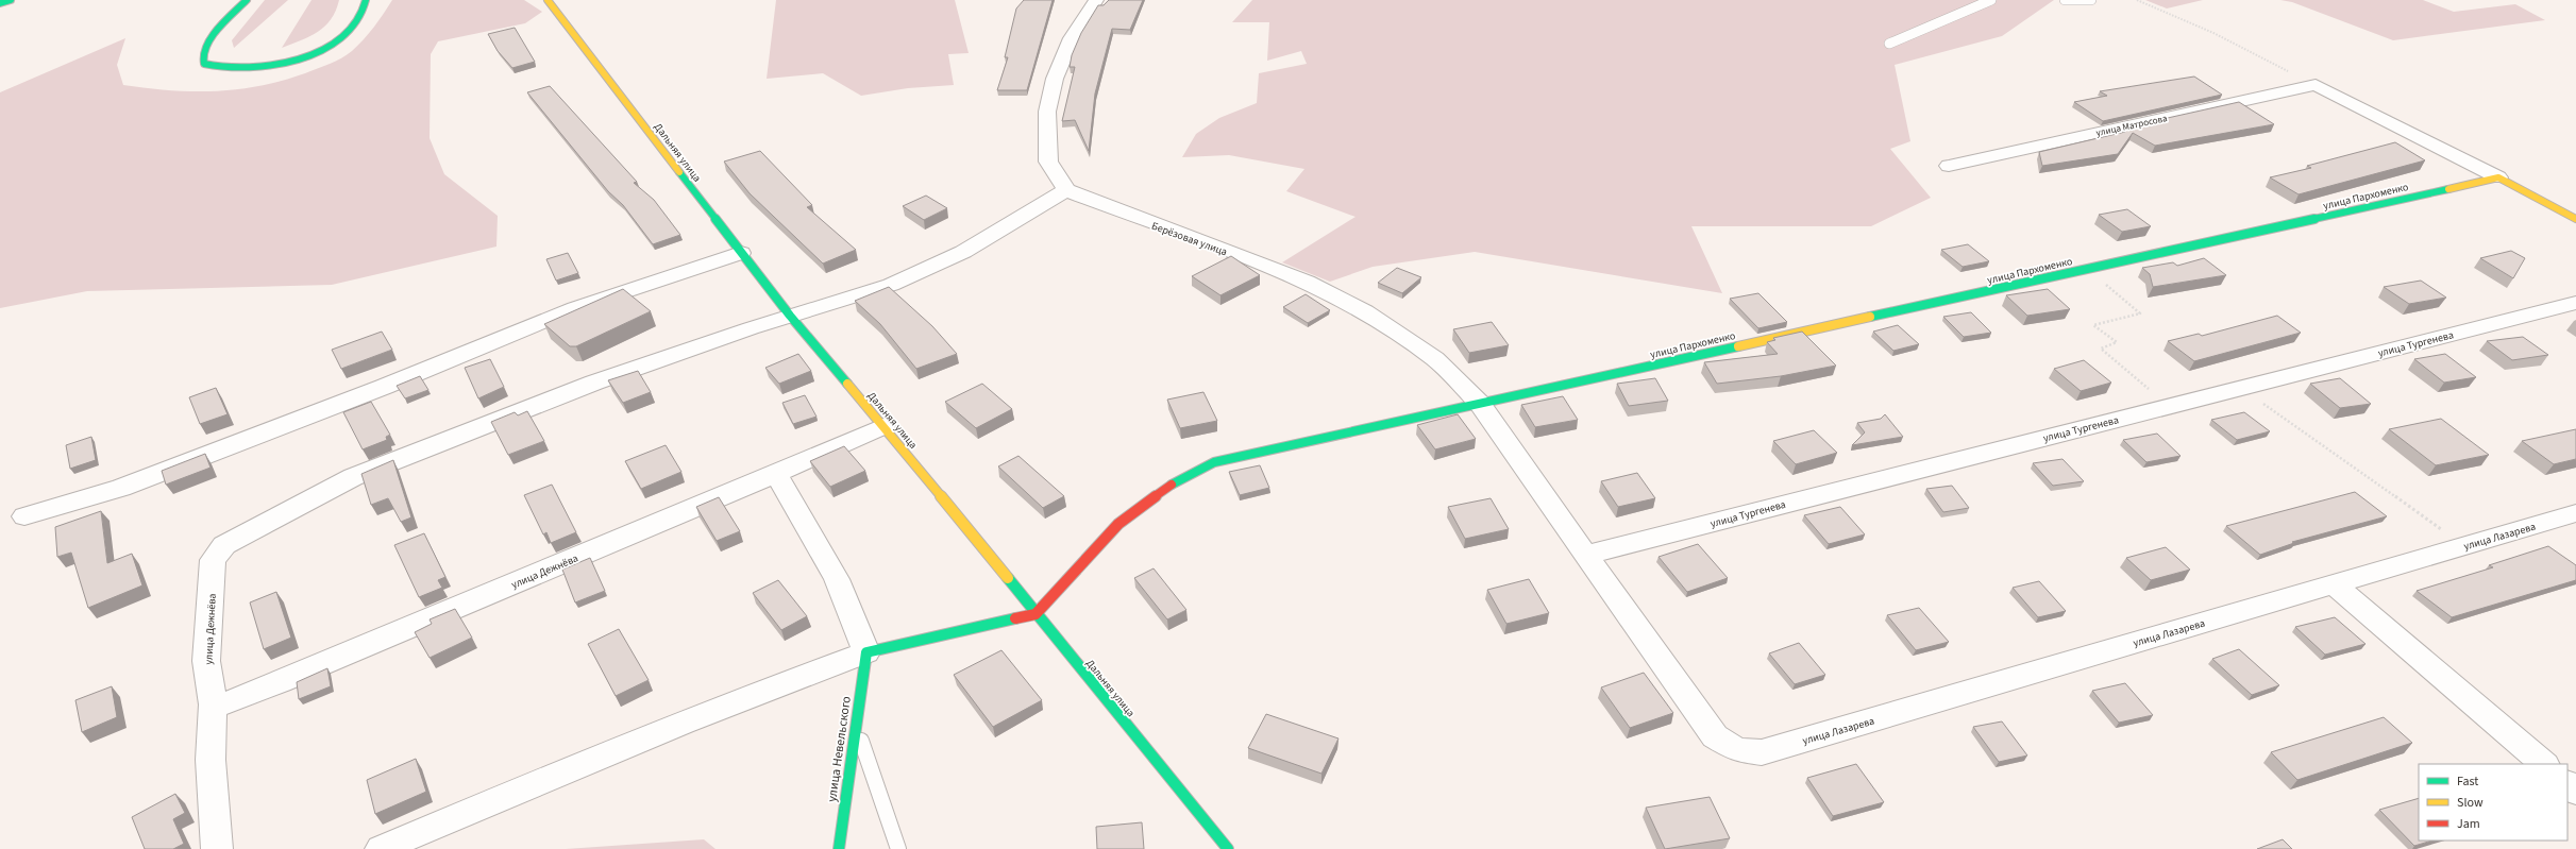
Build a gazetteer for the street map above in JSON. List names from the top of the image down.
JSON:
{
  "streets": {
    "main road": ["Дальняя улица", "улица Пархоменко", "улица Невельского"],
    "street": [
      "улица Матросова",
      "Берёзовая улица",
      "улица Тургенева",
      "улица Лазарева",
      "улица Дежнёва"
    ]
  },
  "crossings": [
    ["Дальняя улица", "улица Пархоменко"],
    ["Дальняя улица", "улица Дежнёва"],
    ["улица Пархоменко", "Берёзовая улица"],
    ["Берёзовая улица", "улица Тургенева"],
    ["Берёзовая улица", "улица Лазарева"],
    ["Берёзовая улица", "улица Дежнёва"]
  ],
  "legend": ["Fast", "Slow", "Jam"]
}
